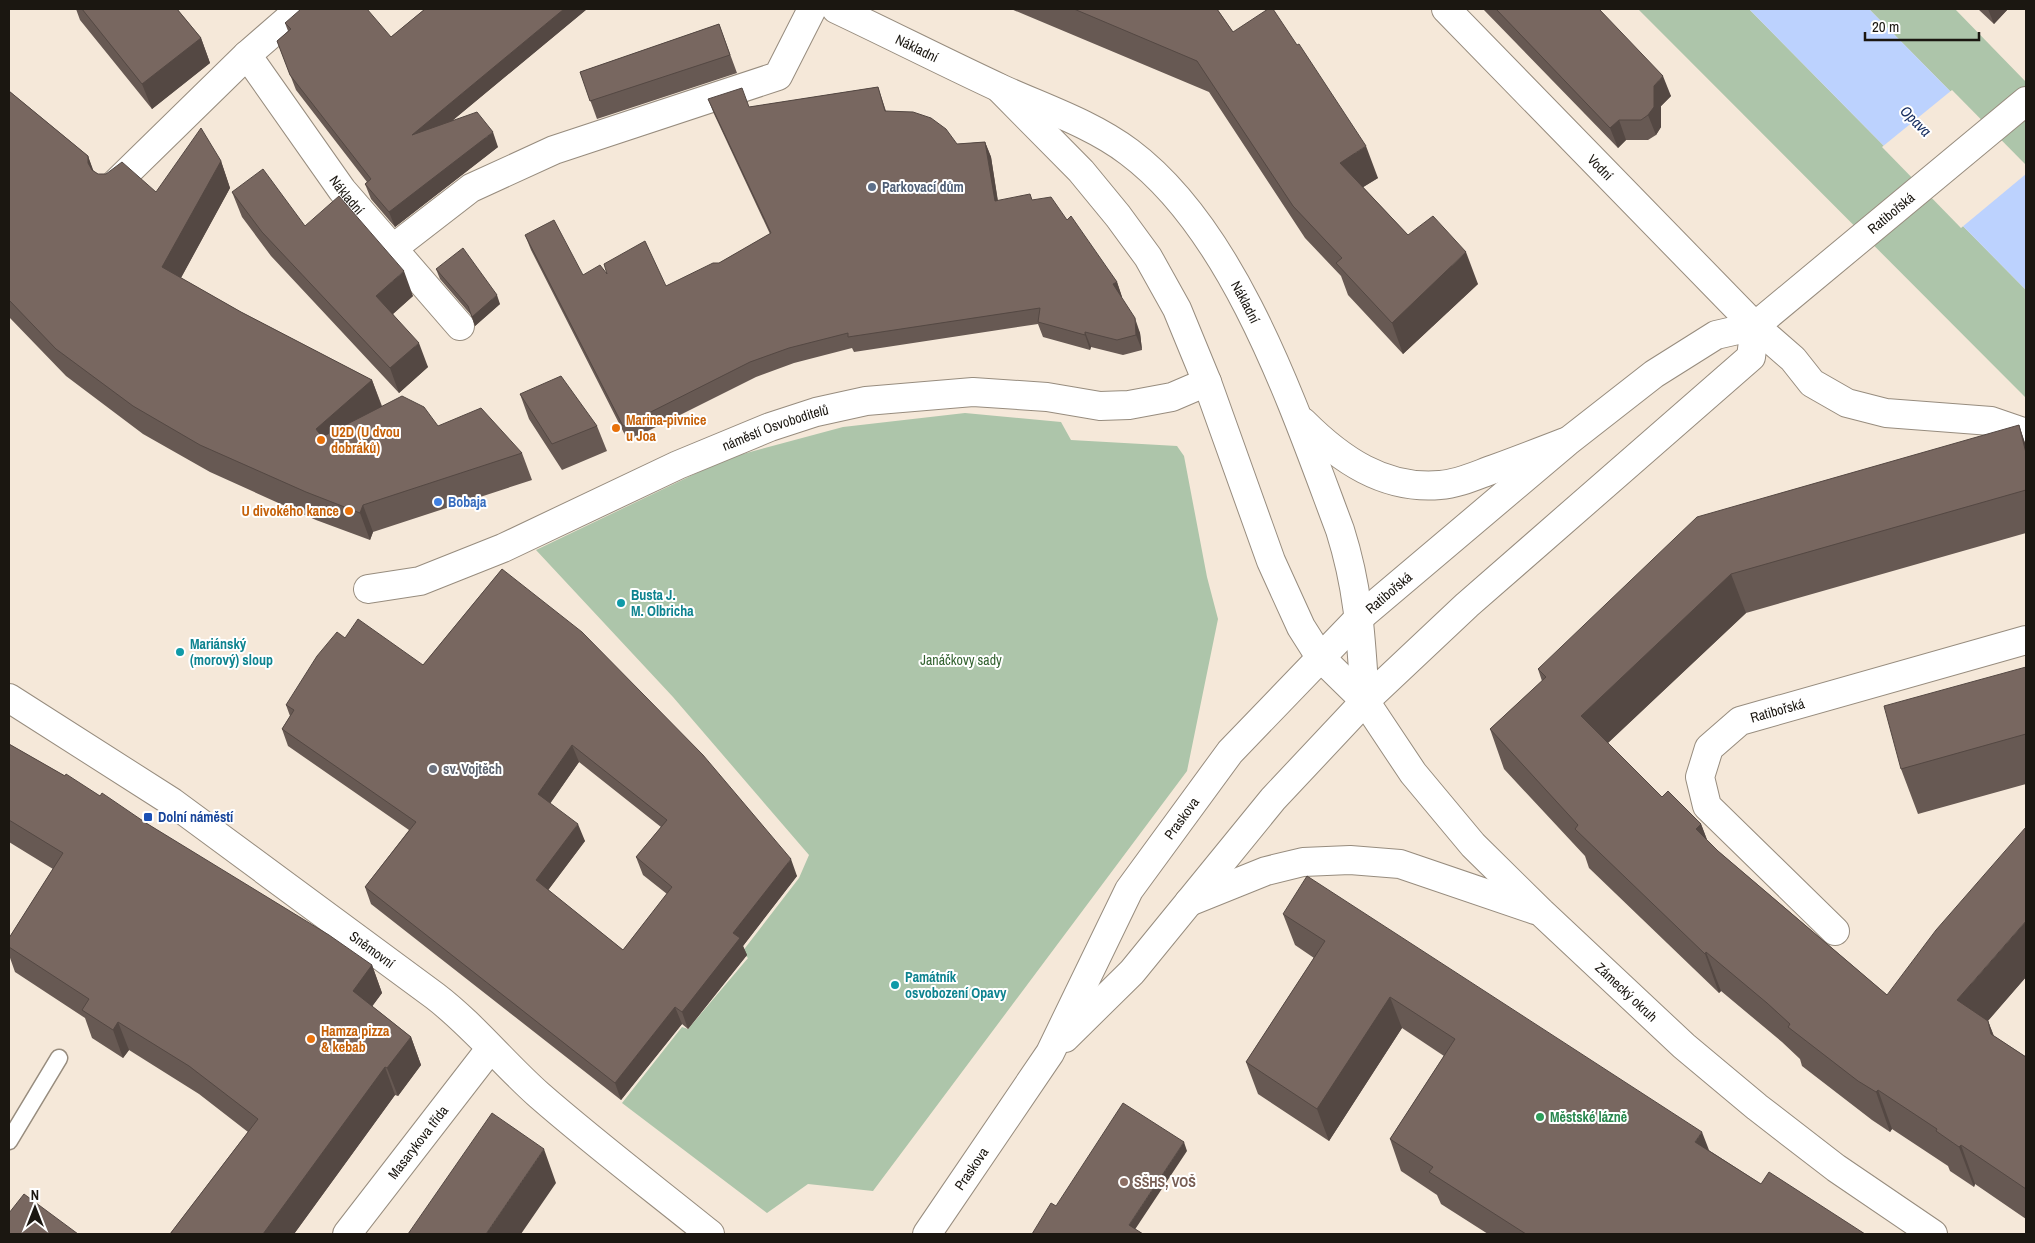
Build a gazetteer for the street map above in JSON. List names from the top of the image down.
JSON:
{
  "streets": {
    "street": [
      "Nákladní",
      "Vodní",
      "Ratibořská",
      "náměstí Osvoboditelů",
      "Praskova",
      "Sněmovní",
      "Zámecký okruh",
      "Masarykova třída"
    ]
  },
  "crossings": [
    ["Nákladní", "Ratibořská"],
    ["Nákladní", "náměstí Osvoboditelů"],
    ["Nákladní", "Praskova"],
    ["Nákladní", "Zámecký okruh"],
    ["Vodní", "Ratibořská"],
    ["Ratibořská", "Praskova"],
    ["Praskova", "Zámecký okruh"],
    ["Sněmovní", "Masarykova třída"]
  ],
  "water": ["Opava"],
  "parks": ["Janáčkovy sady"],
  "places": {
    "other": [
      "Parkovací dům",
      "Marina-pivnice u Joa",
      "U2D (U dvou dobráků)",
      "Bobaja",
      "U divokého kance",
      "Busta J. M. Olbricha",
      "Mariánský (morový) sloup",
      "sv. Vojtěch",
      "Památník osvobození Opavy",
      "Hamza pizza & kebab",
      "Městské lázně",
      "SŠHS, VOŠ"
    ],
    "transit": ["Dolní náměstí"]
  },
  "scale_bar": "20 m",
  "north": "top"
}
